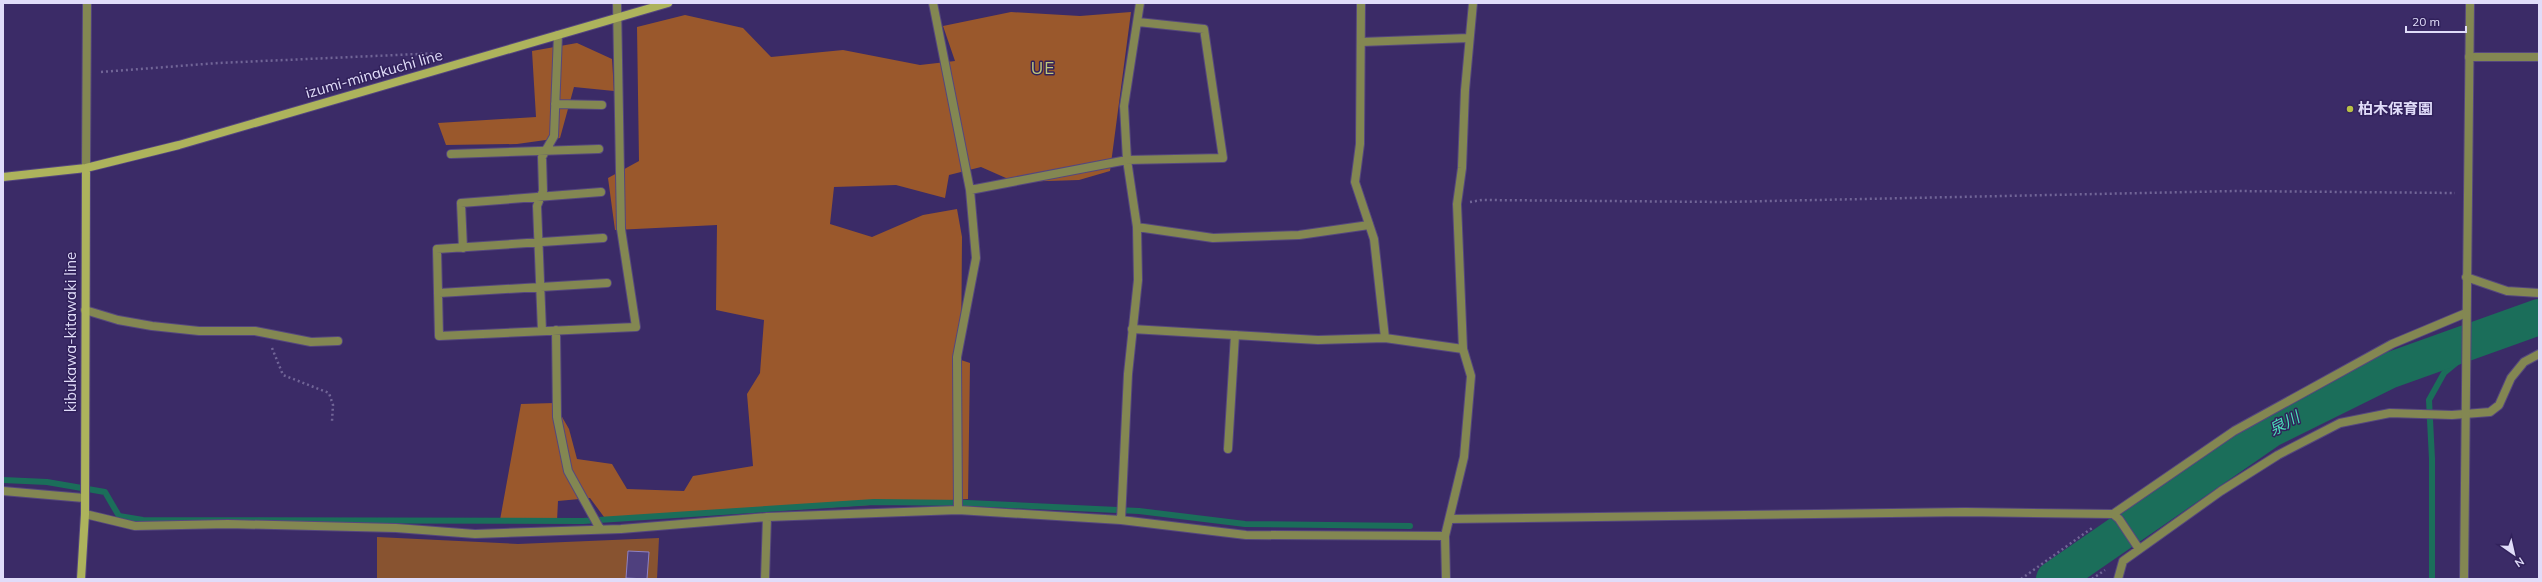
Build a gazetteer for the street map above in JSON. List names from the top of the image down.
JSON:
{
  "streets": {
    "main road": ["izumi-minakuchi line", "kibukawa-kitawaki line"]
  },
  "crossings": [
    ["izumi-minakuchi line", "kibukawa-kitawaki line"]
  ],
  "districts": ["UE"],
  "water": ["泉川"],
  "places": ["柏木保育園"],
  "scale_bar": "20 m",
  "north": "bottom right"
}
